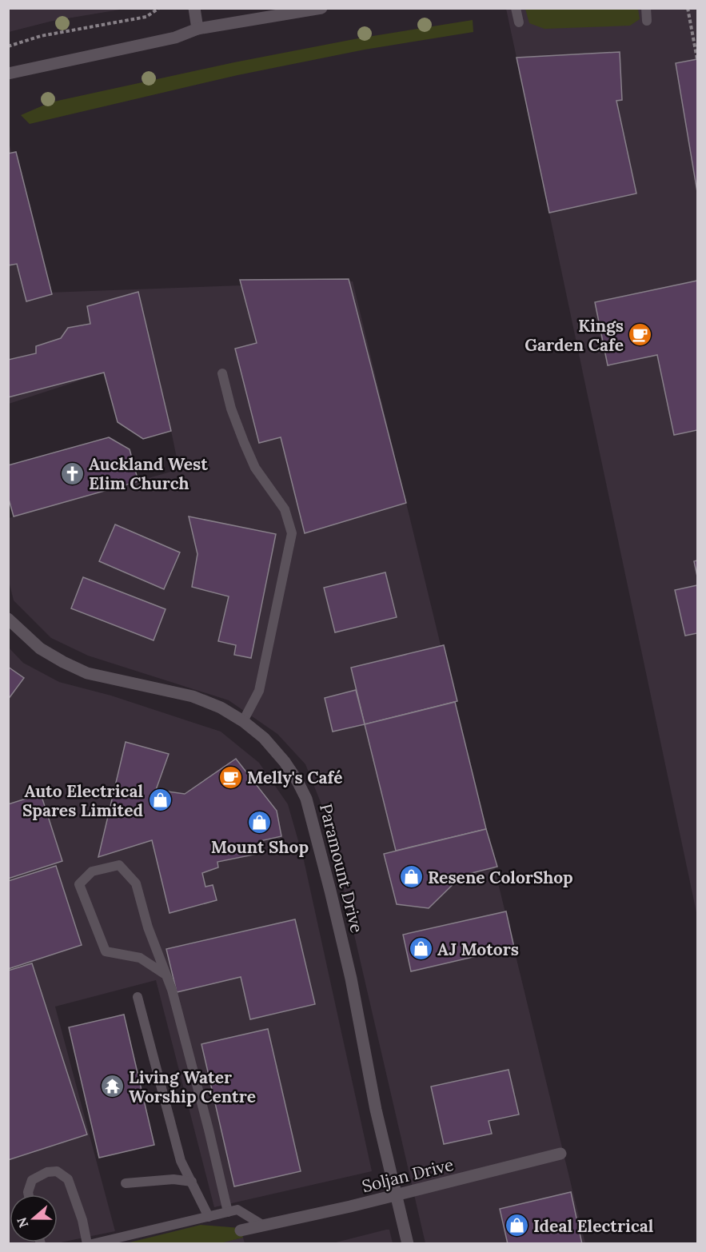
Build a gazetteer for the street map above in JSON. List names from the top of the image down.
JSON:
{
  "streets": {
    "street": ["Paramount Drive", "Soljan Drive"]
  },
  "crossings": [
    ["Paramount Drive", "Soljan Drive"]
  ],
  "places": {
    "cafe": ["Kings Garden Cafe", "Melly's Café"],
    "church": ["Auckland West Elim Church"],
    "shop": [
      "Auto Electrical Spares Limited",
      "Mount Shop",
      "Resene ColorShop",
      "AJ Motors",
      "Ideal Electrical"
    ],
    "temple": ["Living Water Worship Centre"]
  },
  "north": "left"
}
